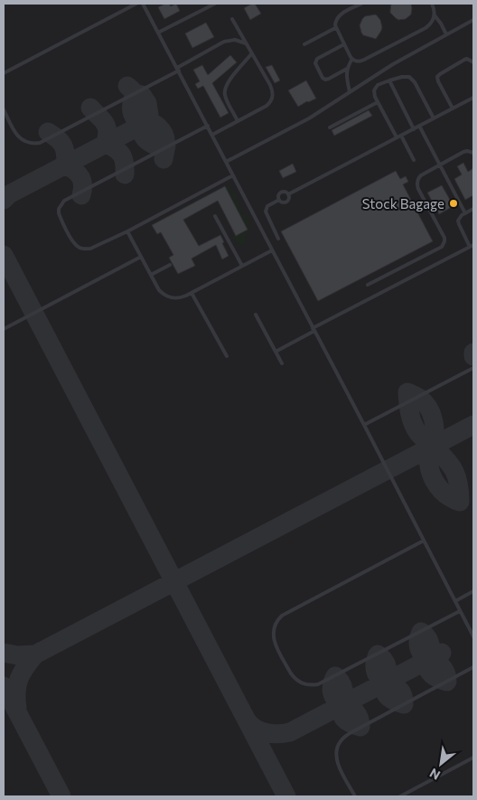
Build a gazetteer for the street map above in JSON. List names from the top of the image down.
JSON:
{
  "places": ["Stock Bagage"],
  "north": "bottom left"
}
